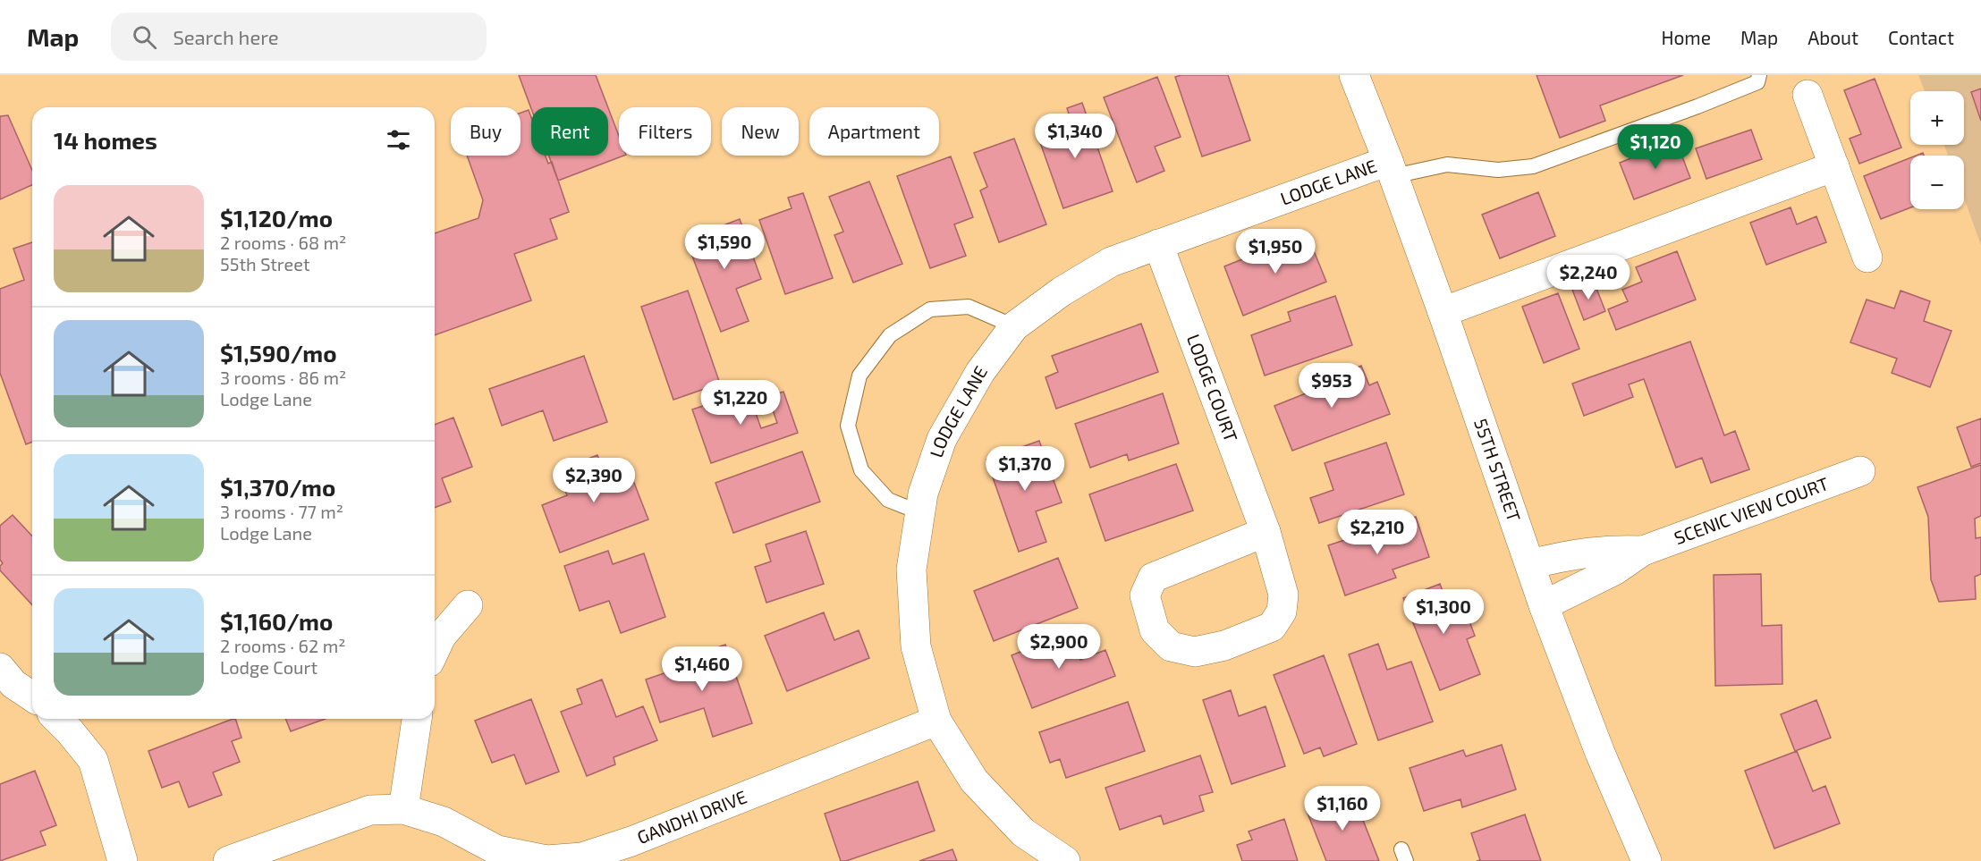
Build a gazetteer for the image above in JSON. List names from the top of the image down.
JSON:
{
  "streets": {
    "street": [
      "LODGE LANE",
      "LODGE COURT",
      "55TH STREET",
      "SCENIC VIEW COURT",
      "GANDHI DRIVE"
    ]
  },
  "crossings": [
    ["LODGE LANE", "LODGE COURT"],
    ["LODGE LANE", "55TH STREET"],
    ["LODGE LANE", "GANDHI DRIVE"],
    ["55TH STREET", "SCENIC VIEW COURT"]
  ],
  "page": {
    "header": "Map",
    "search": "Search here",
    "nav": [
      "Home",
      "Map",
      "About",
      "Contact"
    ],
    "map_buttons": ["+", "−"],
    "chip": [
      "Buy",
      "Rent",
      "Filters",
      "New",
      "Apartment"
    ],
    "heading": "14 homes",
    "price": [
      "$1,340",
      "$1,120",
      "$1,590",
      "$1,950",
      "$2,240",
      "$953",
      "$1,220",
      "$1,370",
      "$2,390",
      "$2,210",
      "$1,300",
      "$2,900",
      "$1,460",
      "$1,160"
    ],
    "list": [
      {
        "name": "$1,120/mo",
        "note": "2 rooms · 68 m² · 55th Street"
      },
      {
        "name": "$1,590/mo",
        "note": "3 rooms · 86 m² · Lodge Lane"
      },
      {
        "name": "$1,370/mo",
        "note": "3 rooms · 77 m² · Lodge Lane"
      },
      {
        "name": "$1,160/mo",
        "note": "2 rooms · 62 m² · Lodge Court"
      }
    ]
  }
}
